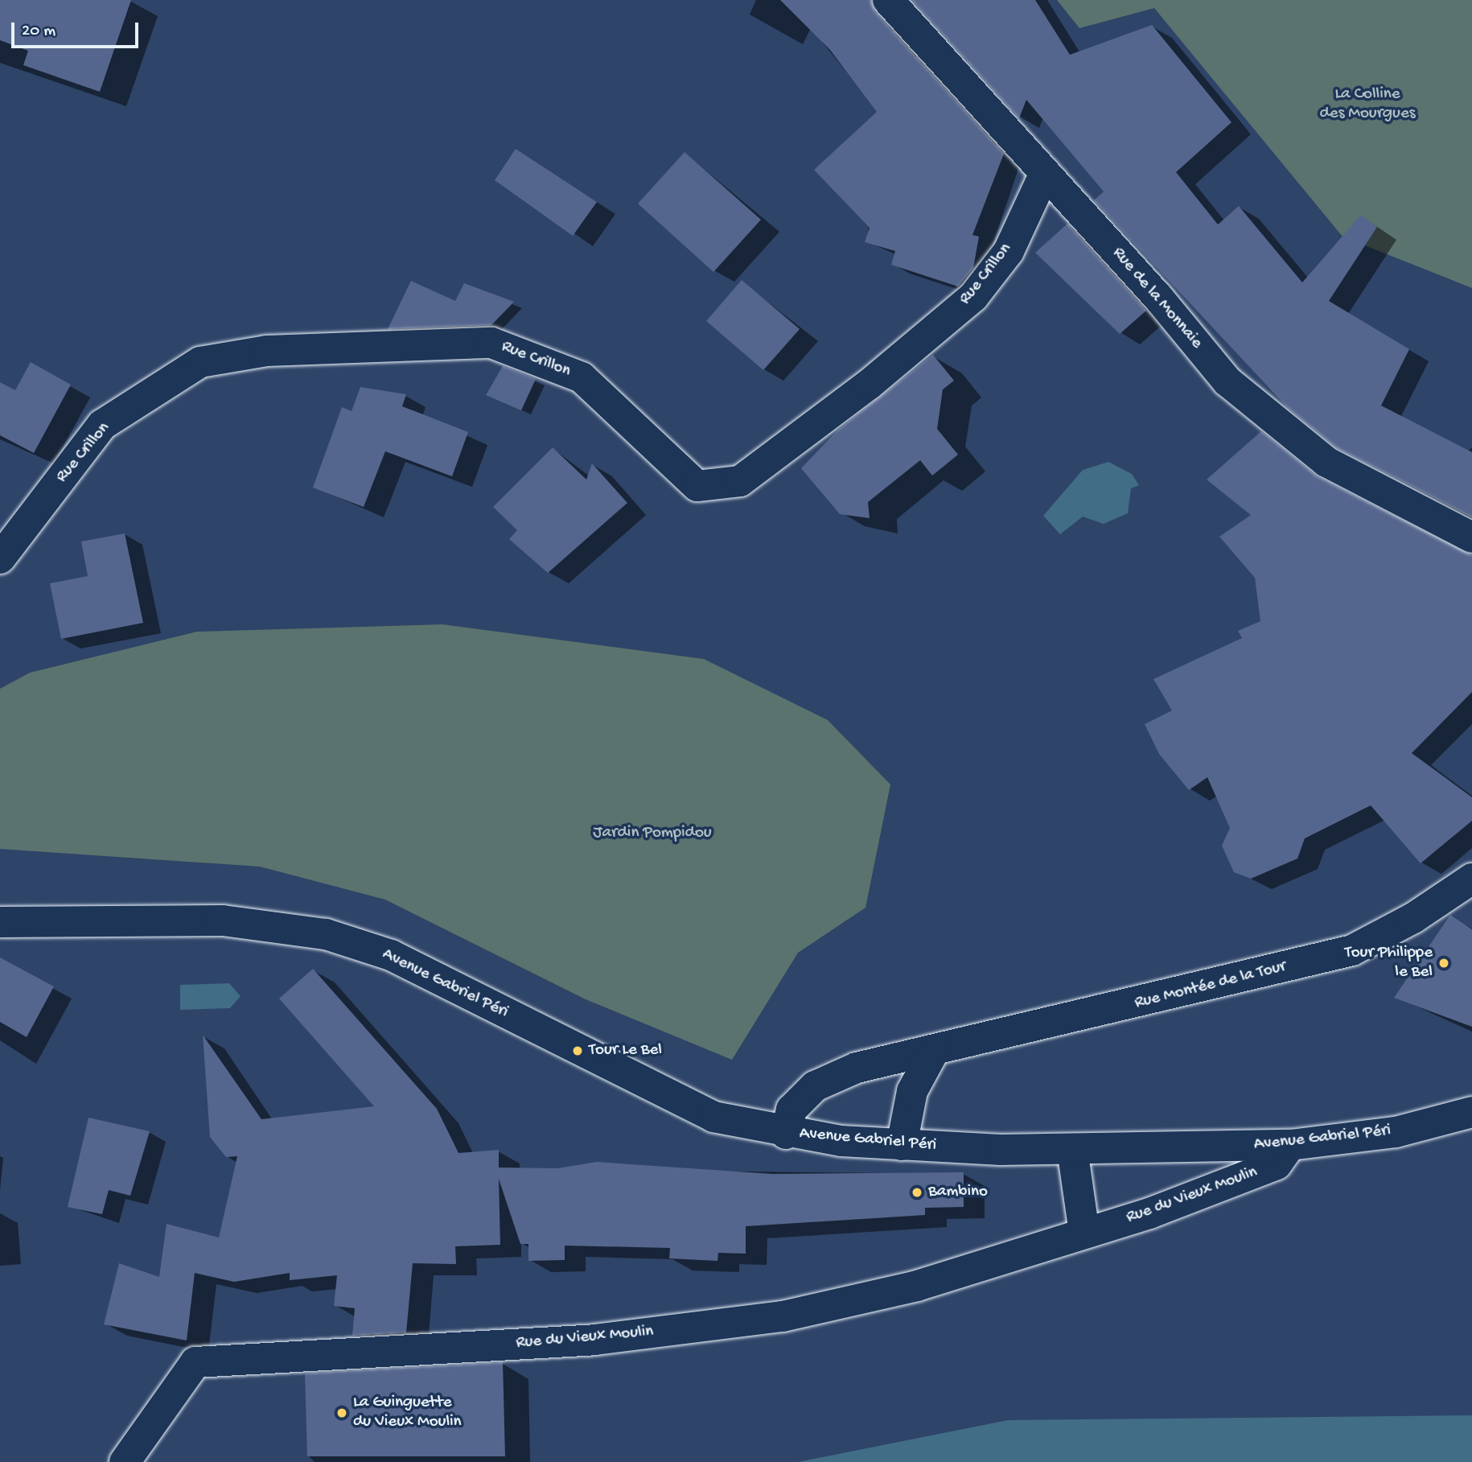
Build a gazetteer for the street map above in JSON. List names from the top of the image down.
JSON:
{
  "streets": {
    "street": [
      "Rue Crillon",
      "Rue de la Monnaie",
      "Avenue Gabriel Péri",
      "Rue Montée de la Tour",
      "Rue du Vieux Moulin"
    ]
  },
  "crossings": [
    ["Rue Crillon", "Rue de la Monnaie"],
    ["Avenue Gabriel Péri", "Rue Montée de la Tour"],
    ["Avenue Gabriel Péri", "Rue du Vieux Moulin"]
  ],
  "parks": ["La Colline des Mourgues", "Jardin Pompidou"],
  "places": [
    "Tour Philippe le Bel",
    "Tour Le Bel",
    "Bambino",
    "La Guinguette du Vieux Moulin"
  ],
  "scale_bar": "20 m"
}
